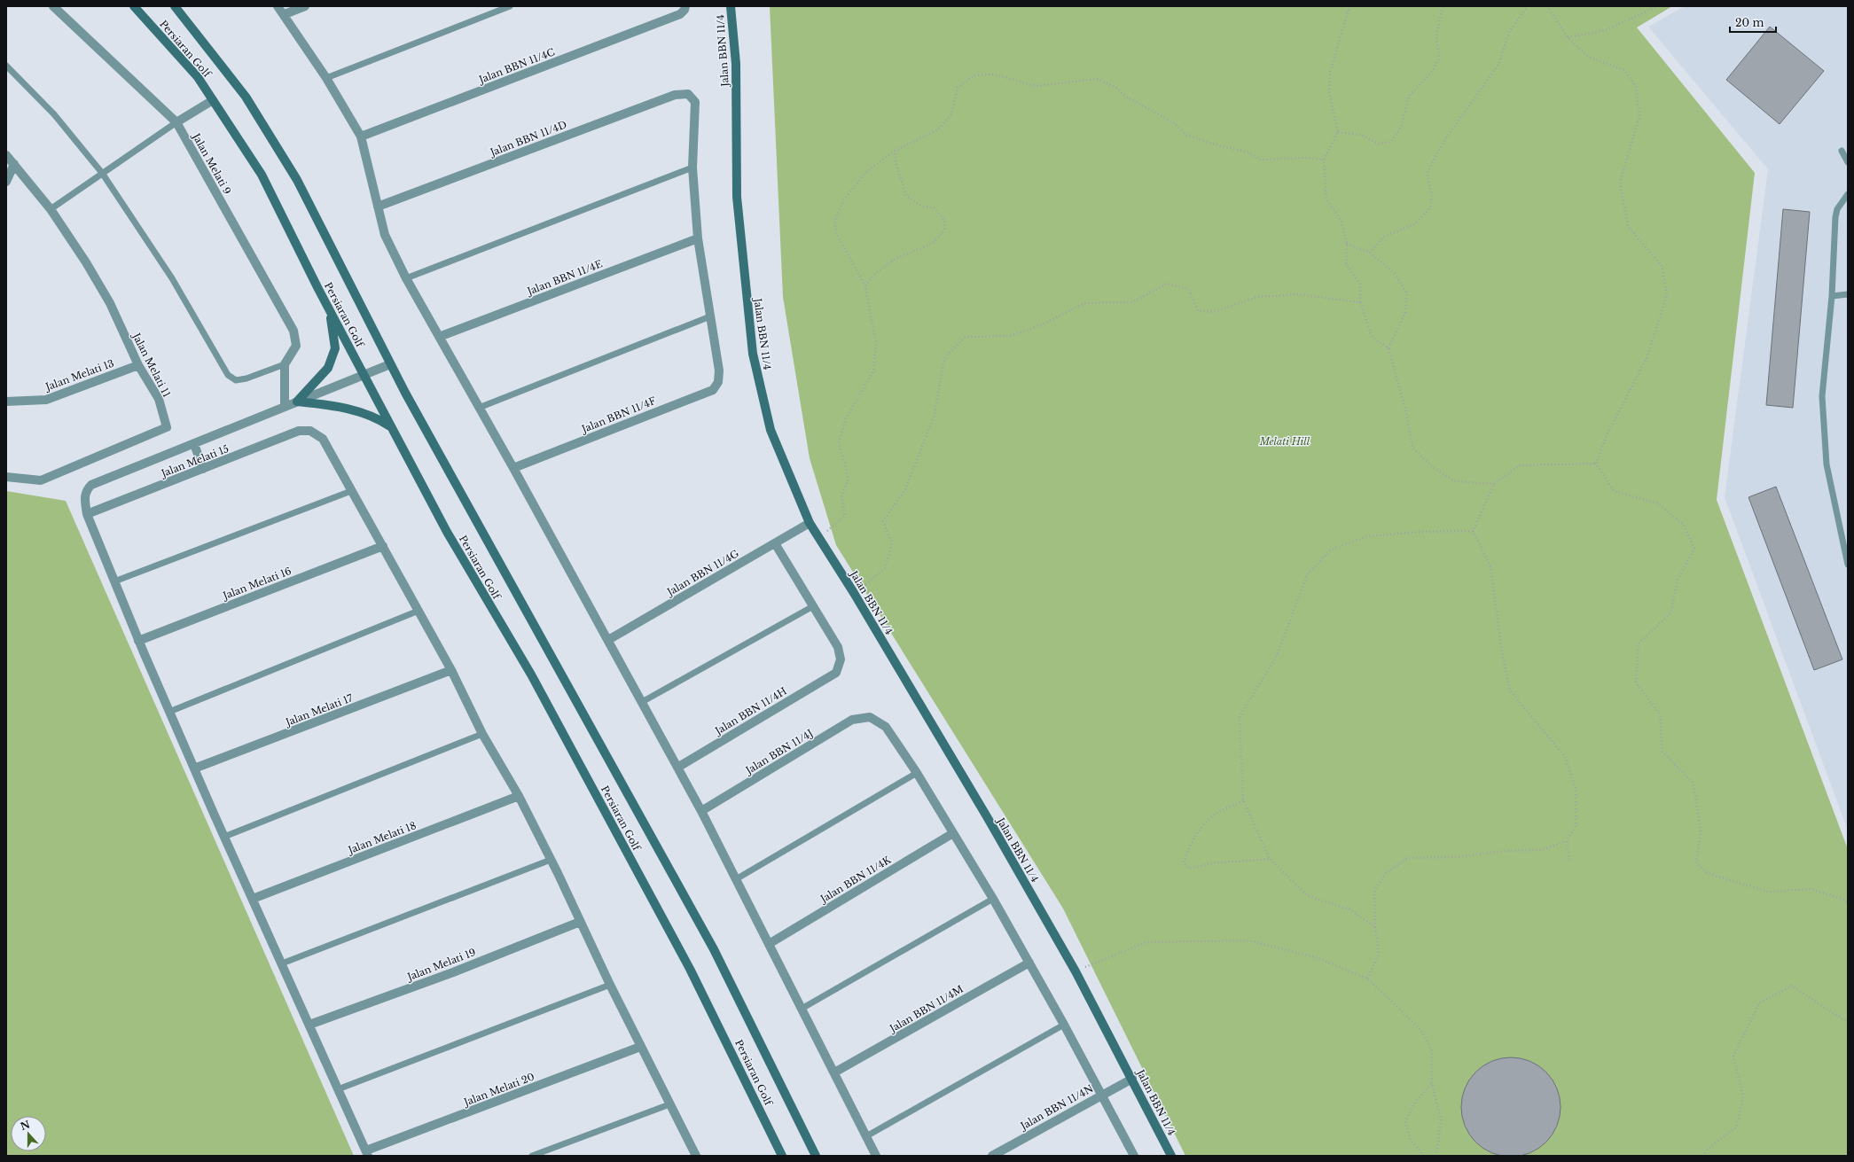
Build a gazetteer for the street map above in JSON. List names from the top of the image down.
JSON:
{
  "streets": {
    "street": [
      "Persiaran Golf",
      "Jalan BBN 11/4",
      "Jalan BBN 11/4C",
      "Jalan BBN 11/4D",
      "Jalan Melati 9",
      "Jalan BBN 11/4E",
      "Jalan Melati 11",
      "Jalan Melati 13",
      "Jalan BBN 11/4F",
      "Jalan Melati 15",
      "Jalan BBN 11/4G",
      "Jalan Melati 16",
      "Jalan Melati 17",
      "Jalan BBN 11/4H",
      "Jalan BBN 11/4J",
      "Jalan Melati 18",
      "Jalan BBN 11/4K",
      "Jalan Melati 19",
      "Jalan BBN 11/4M",
      "Jalan Melati 20",
      "Jalan BBN 11/4N"
    ]
  },
  "crossings": [
    ["Jalan BBN 11/4", "Jalan BBN 11/4G"],
    ["Jalan BBN 11/4", "Jalan BBN 11/4N"],
    ["Jalan Melati 11", "Jalan Melati 13"]
  ],
  "parks": ["Melati Hill"],
  "scale_bar": "20 m",
  "north": "top"
}
